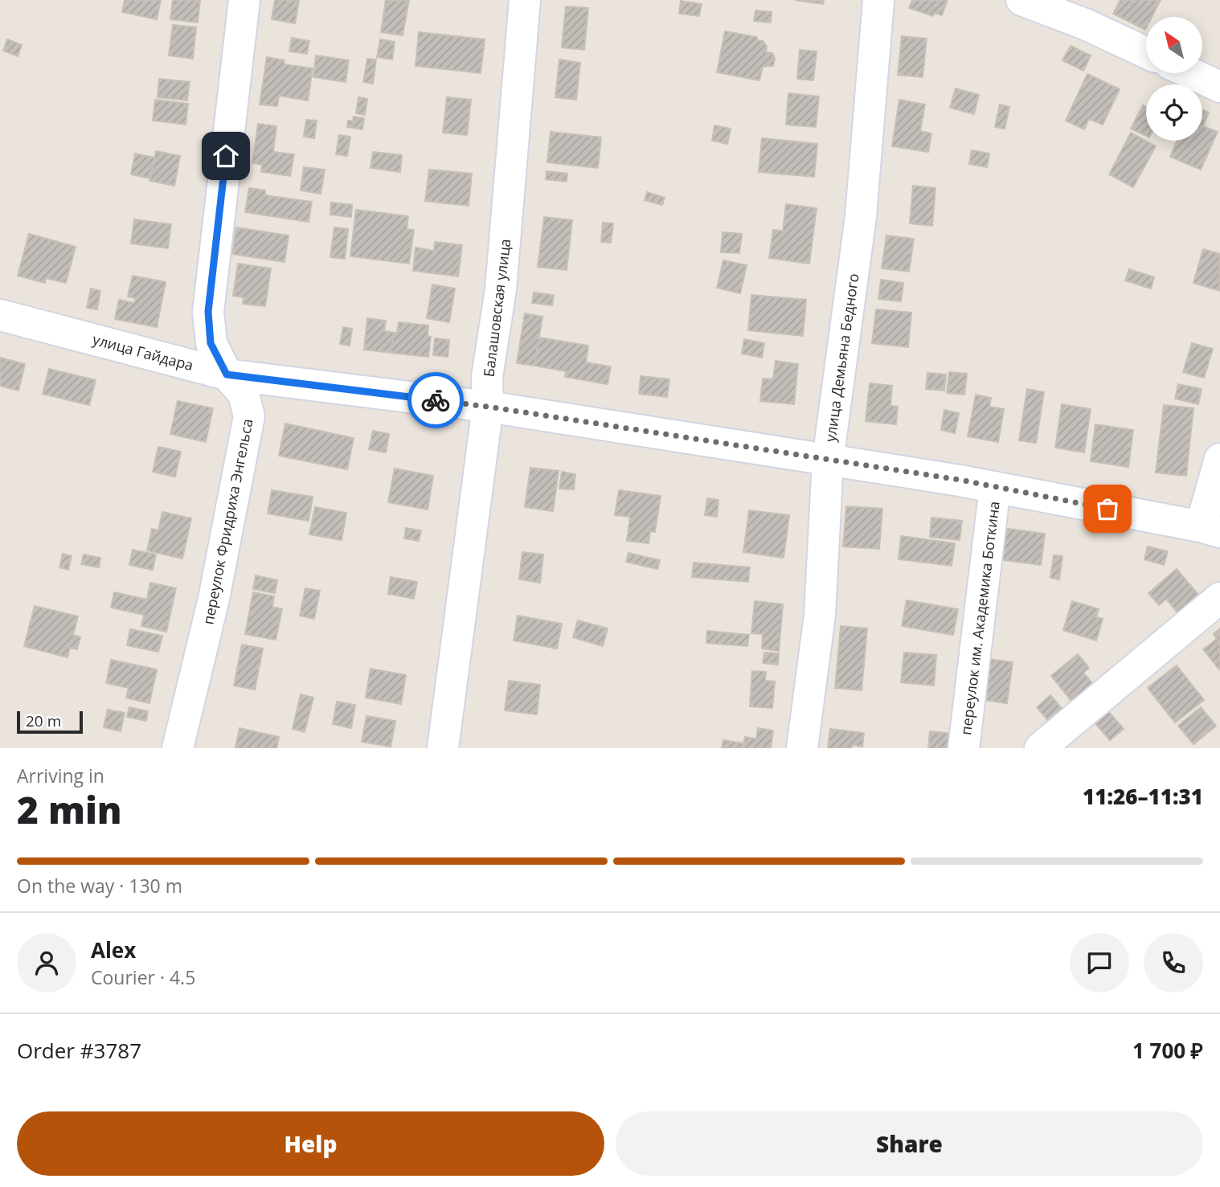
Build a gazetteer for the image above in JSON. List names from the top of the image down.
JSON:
{
  "streets": {
    "street": [
      "Балашовская улица",
      "улица Гайдара",
      "улица Демьяна Бедного",
      "переулок Фридриха Энгельса",
      "переулок им. Академика Боткина"
    ]
  },
  "crossings": [
    ["Балашовская улица", "улица Гайдара"],
    ["улица Гайдара", "улица Демьяна Бедного"],
    ["улица Гайдара", "переулок Фридриха Энгельса"],
    ["улица Гайдара", "переулок им. Академика Боткина"]
  ],
  "scale_bar": "20 m",
  "north": "top left",
  "page": {
    "scale": "20 m",
    "heading": ["2 min", "Arriving in", "11:26–11:31"],
    "panel": [
      "Alex",
      "Courier · 4.5",
      "Order #3787",
      "1 700 ₽"
    ],
    "bar": "On the way · 130 m",
    "buttons": ["Help", "Share"]
  }
}
